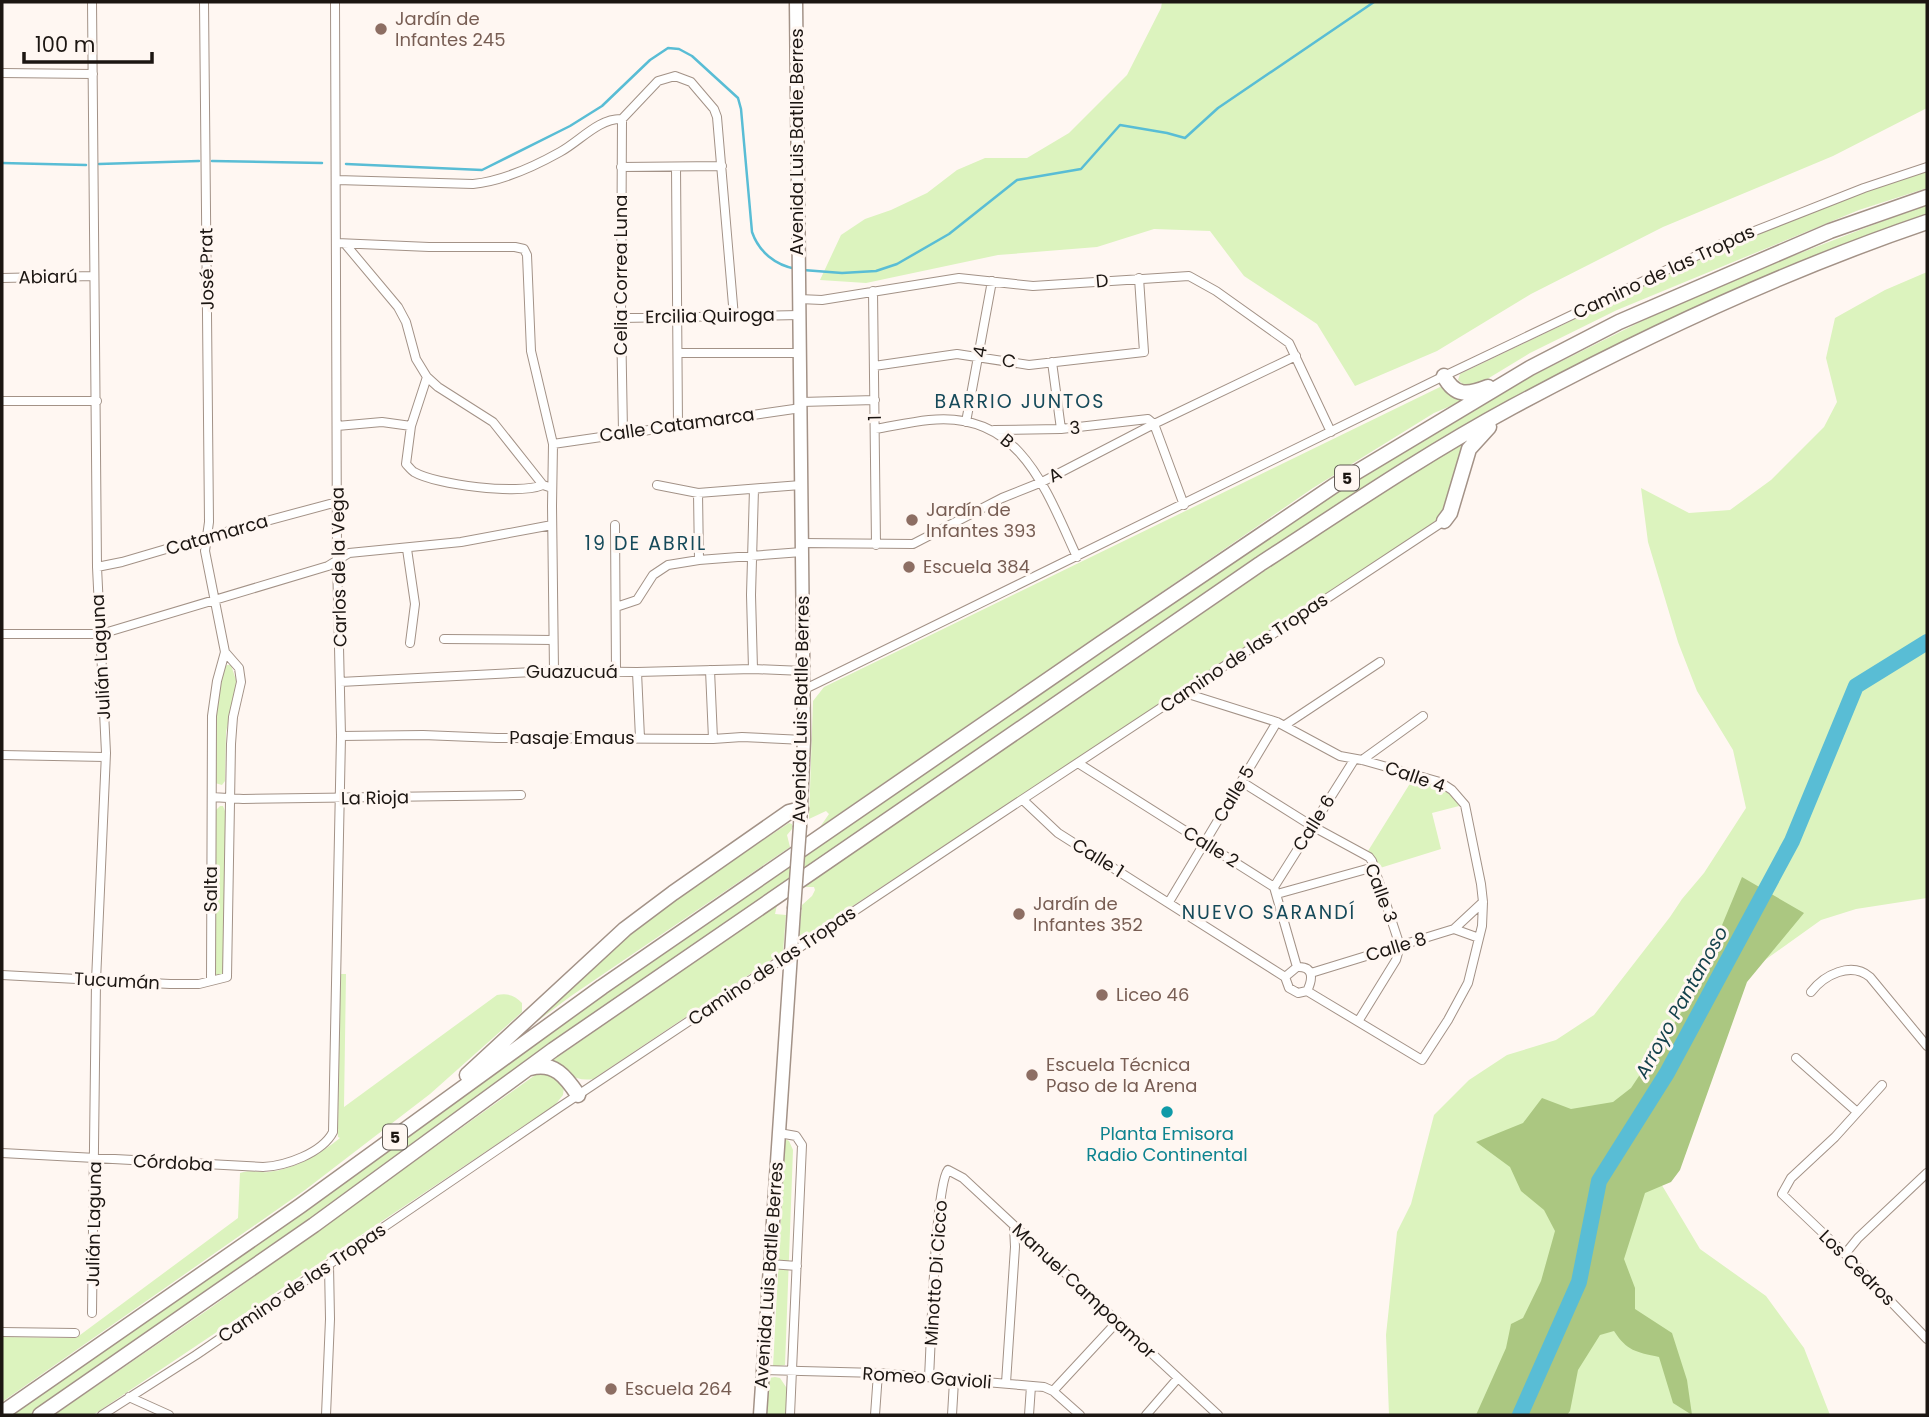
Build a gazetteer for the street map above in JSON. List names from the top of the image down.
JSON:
{
  "streets": {
    "highway": ["5"],
    "main road": ["Avenida Luis Batlle Berres"],
    "street": [
      "José Prat",
      "Camino de las Tropas",
      "Celia Correa Luna",
      "Abiarú",
      "D",
      "Ercilia Quiroga",
      "4",
      "C",
      "1",
      "Calle Catamarca",
      "3",
      "B",
      "A",
      "Catamarca",
      "Carlos de la Vega",
      "Julián Laguna",
      "Guazucuá",
      "Pasaje Emaus",
      "Calle 4",
      "Calle 5",
      "La Rioja",
      "Calle 6",
      "Calle 2",
      "Calle 1",
      "Salta",
      "Calle 3",
      "Calle 8",
      "Tucumán",
      "Córdoba",
      "Los Cedros",
      "Minotto Di Cicco",
      "Manuel Campoamor",
      "Romeo Gavioli"
    ]
  },
  "crossings": [
    ["Avenida Luis Batlle Berres", "Camino de las Tropas"],
    ["Avenida Luis Batlle Berres", "D"],
    ["Avenida Luis Batlle Berres", "Ercilia Quiroga"],
    ["Avenida Luis Batlle Berres", "Calle Catamarca"],
    ["Avenida Luis Batlle Berres", "A"],
    ["Avenida Luis Batlle Berres", "Guazucuá"],
    ["Avenida Luis Batlle Berres", "Pasaje Emaus"],
    ["Avenida Luis Batlle Berres", "Romeo Gavioli"],
    ["José Prat", "Catamarca"],
    ["José Prat", "Salta"],
    ["Camino de las Tropas", "D"],
    ["Camino de las Tropas", "B"],
    ["Camino de las Tropas", "Calle 4"],
    ["Camino de las Tropas", "Calle 2"],
    ["Camino de las Tropas", "Calle 1"],
    ["Celia Correa Luna", "Ercilia Quiroga"],
    ["Celia Correa Luna", "Calle Catamarca"],
    ["Abiarú", "Julián Laguna"],
    ["D", "4"],
    ["D", "C"],
    ["D", "1"],
    ["D", "A"],
    ["4", "C"],
    ["4", "B"],
    ["C", "1"],
    ["1", "Calle Catamarca"],
    ["1", "B"],
    ["1", "A"],
    ["3", "B"],
    ["3", "A"],
    ["B", "A"],
    ["Catamarca", "Carlos de la Vega"],
    ["Catamarca", "Julián Laguna"],
    ["Catamarca", "Salta"],
    ["Carlos de la Vega", "Guazucuá"],
    ["Carlos de la Vega", "Pasaje Emaus"],
    ["Carlos de la Vega", "La Rioja"],
    ["Carlos de la Vega", "Córdoba"],
    ["Julián Laguna", "Tucumán"],
    ["Julián Laguna", "Córdoba"],
    ["Calle 4", "Calle 5"],
    ["Calle 4", "Calle 6"],
    ["Calle 4", "Calle 3"],
    ["Calle 5", "Calle 2"],
    ["Calle 5", "Calle 1"],
    ["Calle 5", "Calle 3"],
    ["La Rioja", "Salta"],
    ["Calle 6", "Calle 2"],
    ["Calle 6", "Calle 3"],
    ["Calle 1", "Calle 8"],
    ["Salta", "Tucumán"],
    ["Calle 3", "Calle 8"],
    ["Minotto Di Cicco", "Manuel Campoamor"],
    ["Minotto Di Cicco", "Romeo Gavioli"]
  ],
  "districts": ["BARRIO JUNTOS", "19 DE ABRIL", "NUEVO SARANDÍ"],
  "water": ["Arroyo Pantanoso"],
  "places": [
    "Jardín de Infantes 245",
    "Jardín de Infantes 393",
    "Escuela 384",
    "Jardín de Infantes 352",
    "Liceo 46",
    "Escuela Técnica Paso de la Arena",
    "Planta Emisora Radio Continental",
    "Escuela 264"
  ],
  "scale_bar": "100 m"
}
